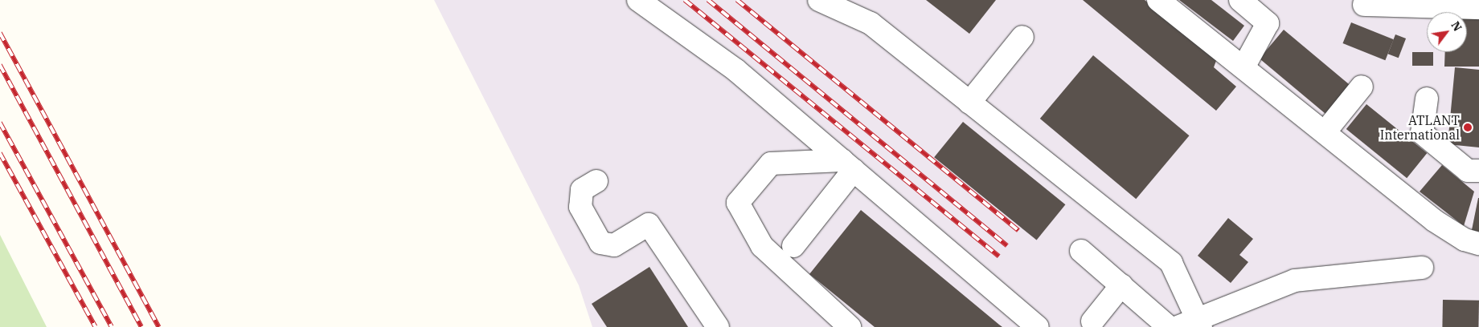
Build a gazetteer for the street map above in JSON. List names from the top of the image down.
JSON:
{
  "places": ["ATLANT International"],
  "north": "top right"
}
